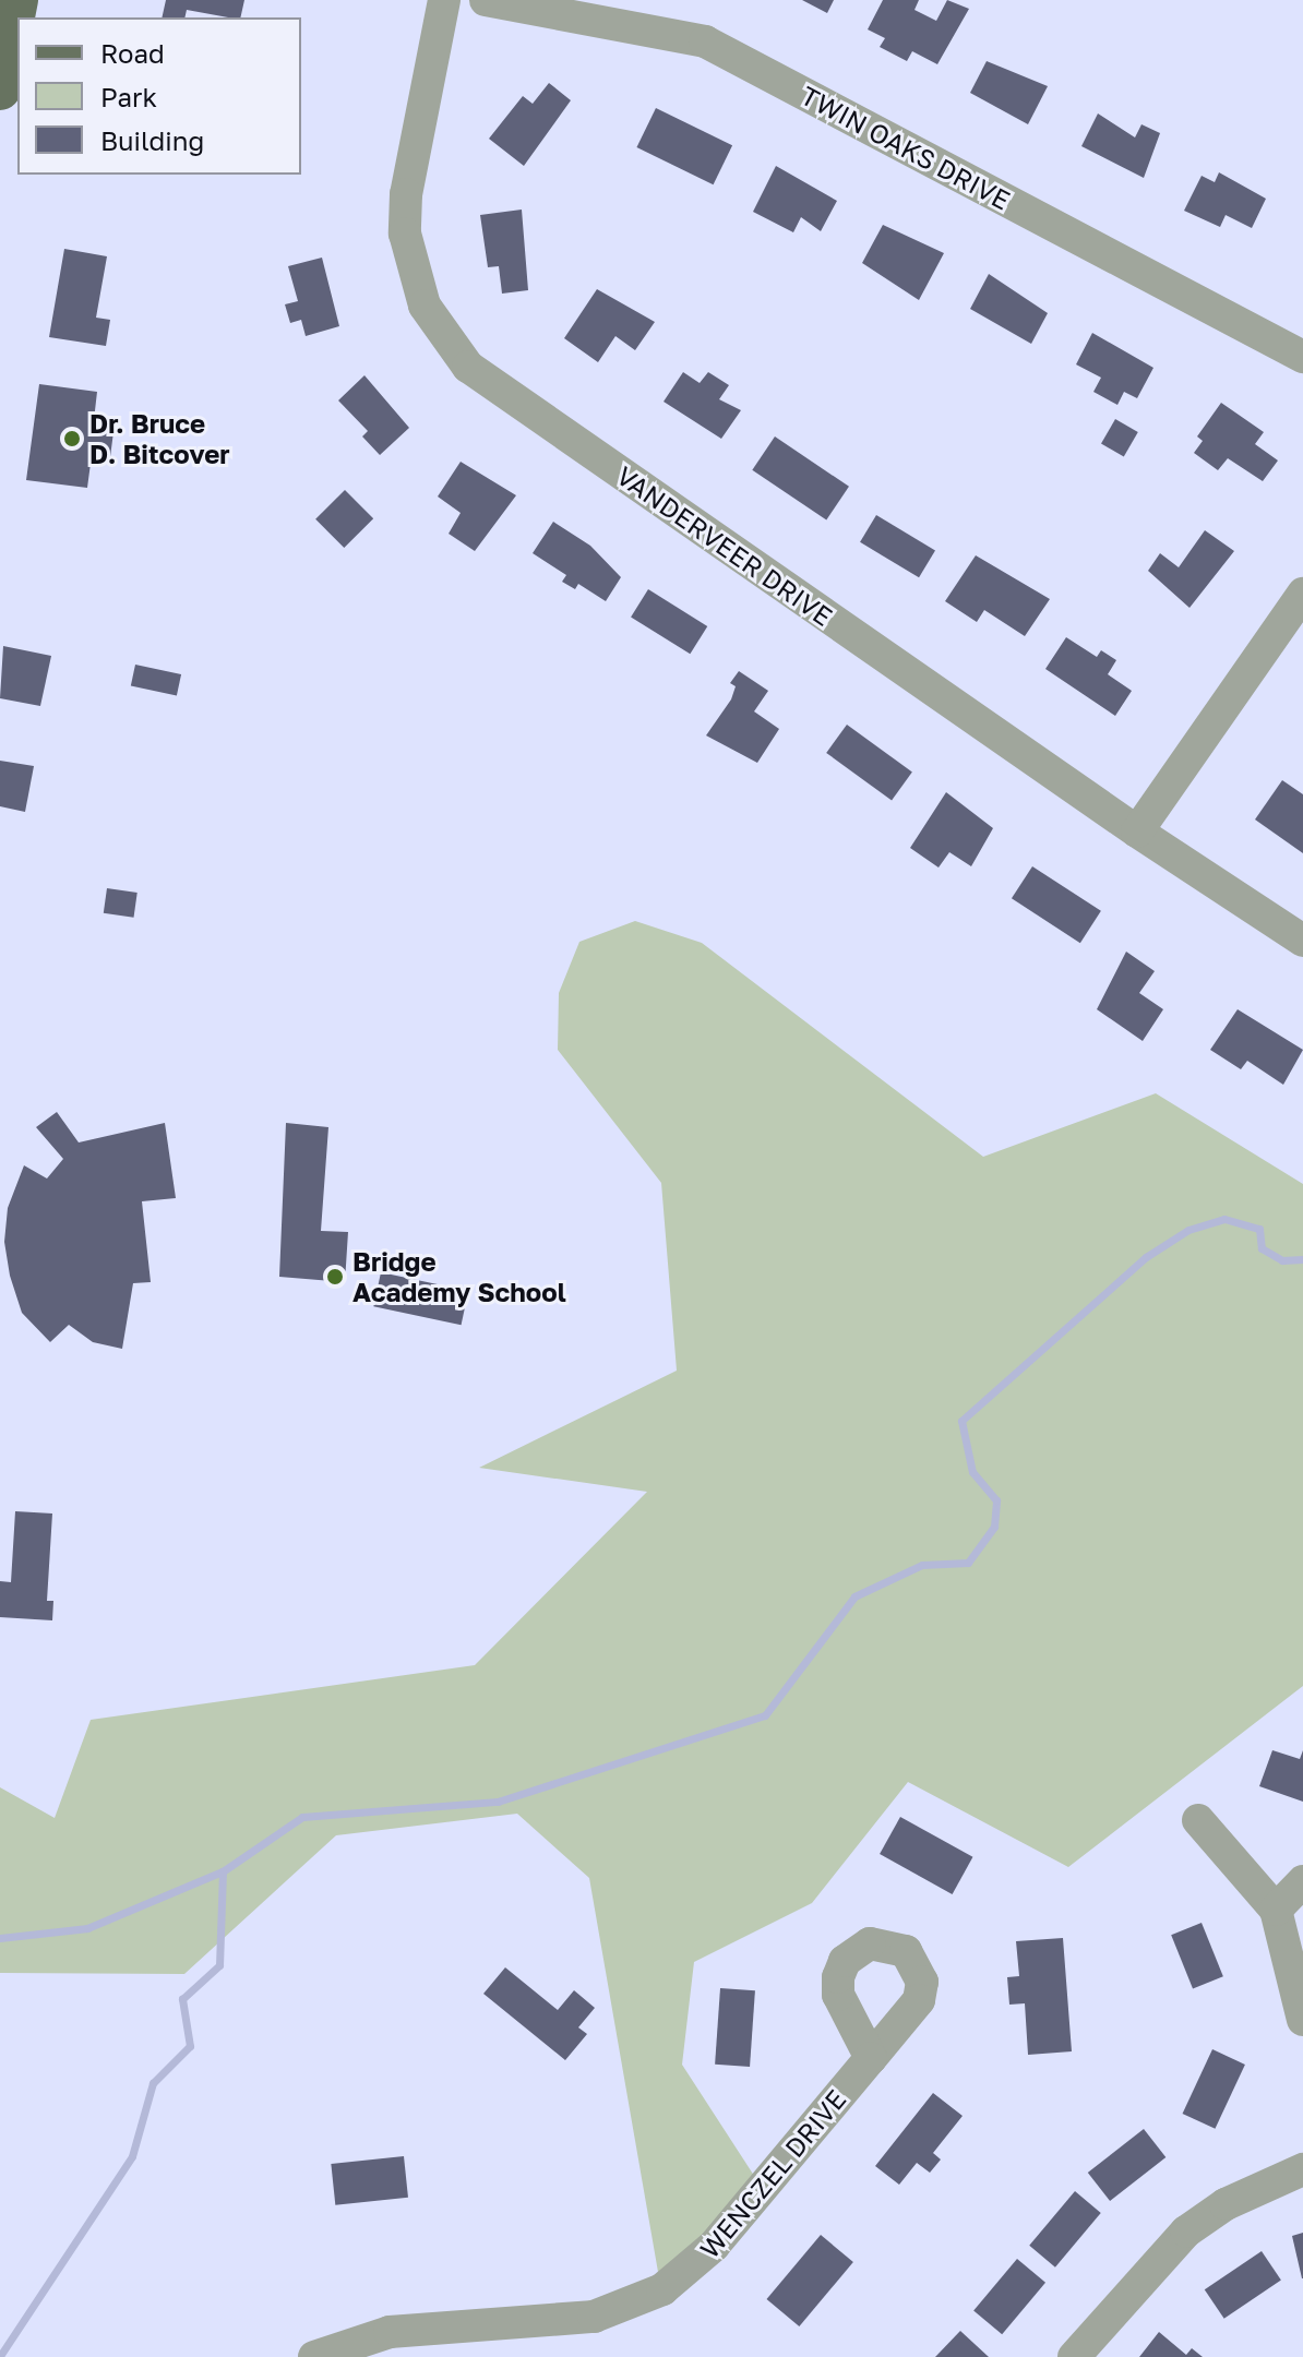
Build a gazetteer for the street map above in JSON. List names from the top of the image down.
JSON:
{
  "streets": {
    "street": ["TWIN OAKS DRIVE", "VANDERVEER DRIVE", "WENCZEL DRIVE"]
  },
  "places": ["Dr. Bruce D. Bitcover", "Bridge Academy School"],
  "legend": ["Road", "Park", "Building"]
}
